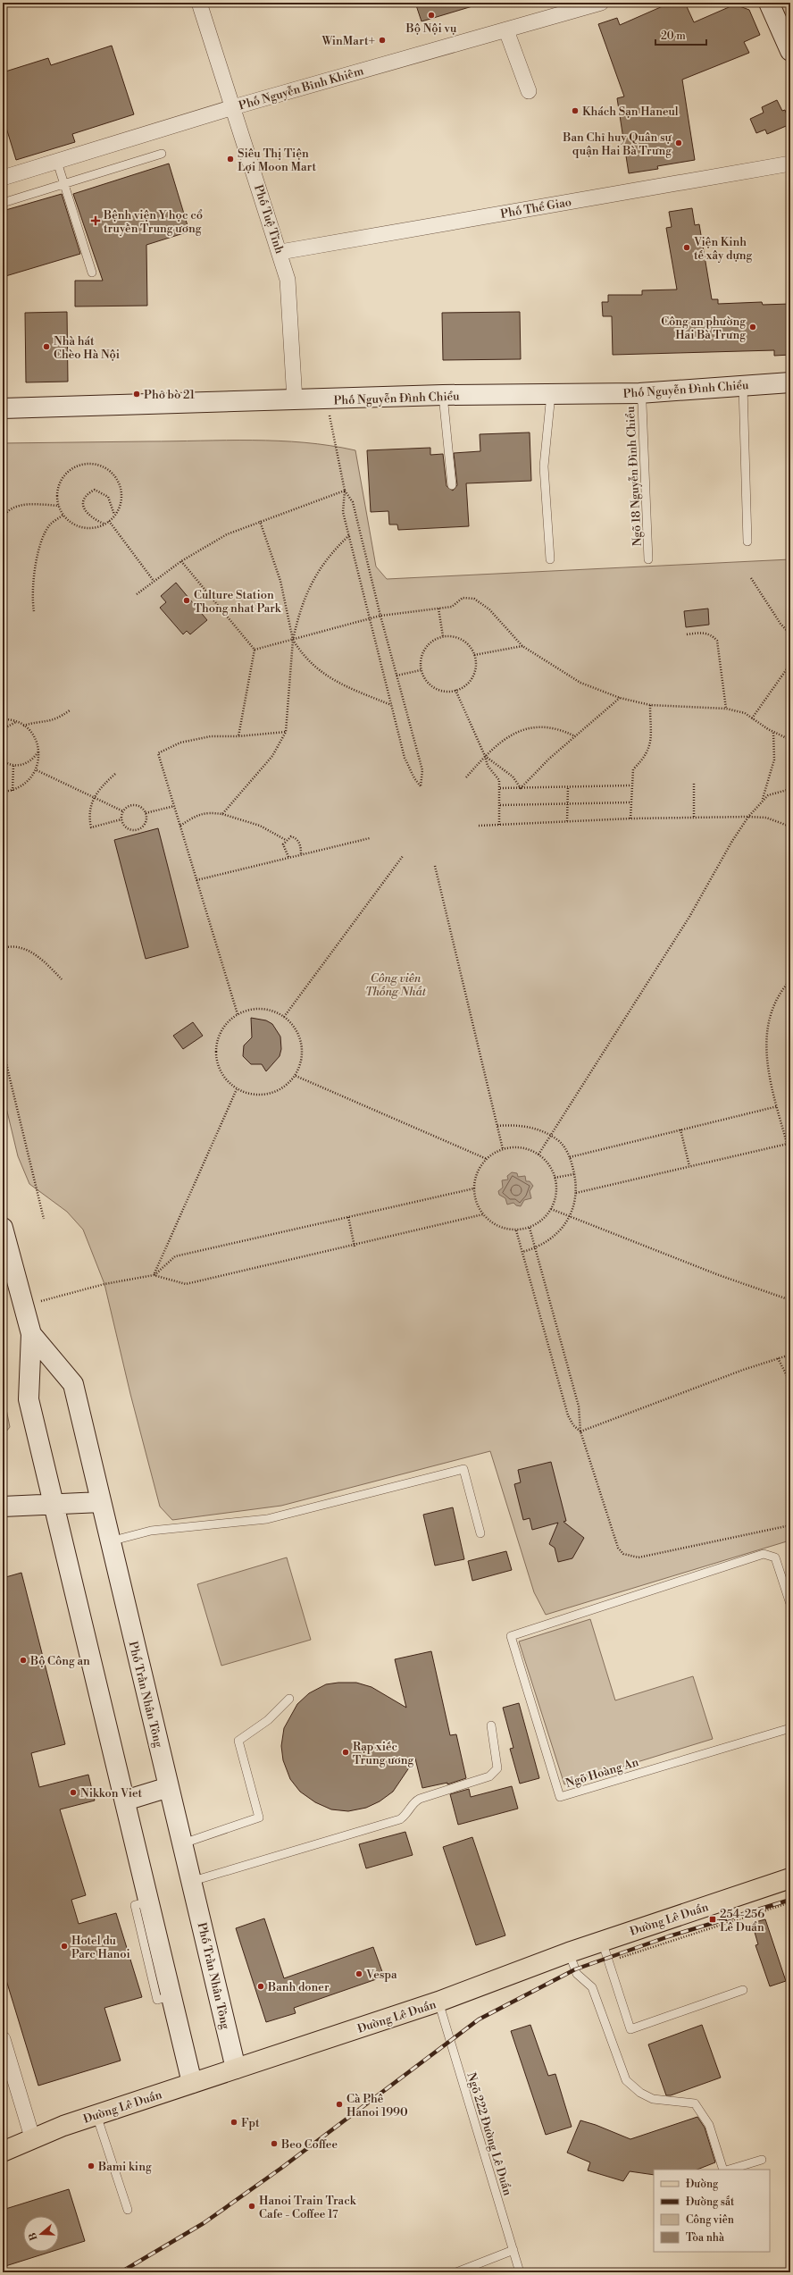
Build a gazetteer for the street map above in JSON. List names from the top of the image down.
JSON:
{
  "streets": {
    "main road": ["Đường Lê Duẩn"],
    "street": [
      "Phố Nguyễn Bỉnh Khiêm",
      "Phố Thể Giao",
      "Phố Tuệ Tĩnh",
      "Phố Nguyễn Đình Chiểu",
      "Phố Trần Nhân Tông"
    ],
    "lane": ["Ngõ 18 Nguyễn Đình Chiểu", "Ngõ Hoàng An", "Ngõ 222 Đường Lê Duẩn"]
  },
  "crossings": [
    ["Phố Nguyễn Bỉnh Khiêm", "Phố Tuệ Tĩnh"],
    ["Phố Thể Giao", "Phố Tuệ Tĩnh"],
    ["Phố Tuệ Tĩnh", "Phố Nguyễn Đình Chiểu"],
    ["Phố Nguyễn Đình Chiểu", "Ngõ 18 Nguyễn Đình Chiểu"],
    ["Phố Trần Nhân Tông", "Đường Lê Duẩn"],
    ["Đường Lê Duẩn", "Ngõ 222 Đường Lê Duẩn"]
  ],
  "parks": ["Công viên Thống Nhất"],
  "places": {
    "other": [
      "Bộ Nội vụ",
      "WinMart+",
      "Khách Sạn Haneul",
      "Ban Chỉ huy Quân sự quận Hai Bà Trưng",
      "Siêu Thị Tiện Lợi Moon Mart",
      "Viện Kinh tế xây dựng",
      "Công an phường Hai Bà Trưng",
      "Nhà hát Chèo Hà Nội",
      "Phở bò 21",
      "Culture Station Thong nhat Park",
      "Bộ Công an",
      "Rạp xiếc Trung ương",
      "Nikkon Viet",
      "Hotel du Parc Hanoi",
      "Vespa",
      "Banh doner",
      "Cà Phê Hanoi 1990",
      "Fpt",
      "Beo Coffee",
      "Bami king",
      "Hanoi Train Track Cafe - Coffee 17"
    ],
    "health": ["Bệnh viện Y học cổ truyền Trung ương"],
    "transit": ["254-256 Lê Duẩn"]
  },
  "legend": [
    "Đường",
    "Đường sắt",
    "Công viên",
    "Tòa nhà"
  ],
  "scale_bar": "20 m",
  "north": "left"
}
